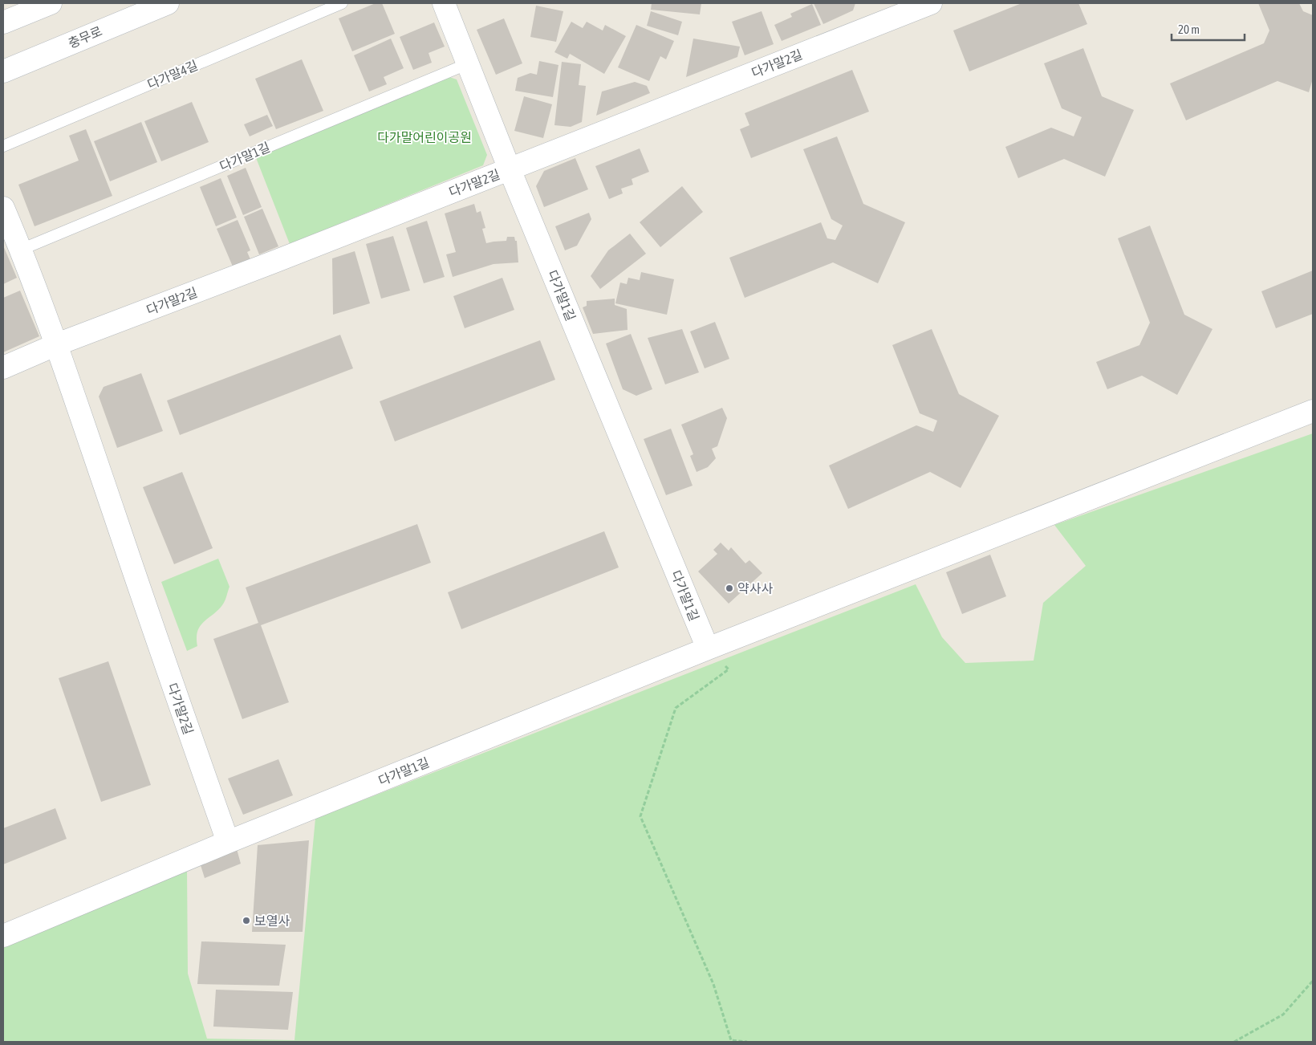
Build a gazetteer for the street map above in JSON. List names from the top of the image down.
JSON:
{
  "streets": {
    "street": ["충무로", "다가말2길", "다가말1길"],
    "lane": ["다가말4길"]
  },
  "crossings": [
    ["다가말2길", "다가말1길"]
  ],
  "parks": ["다가말어린이공원"],
  "places": ["약사사", "보열사"],
  "scale_bar": "20 m"
}
